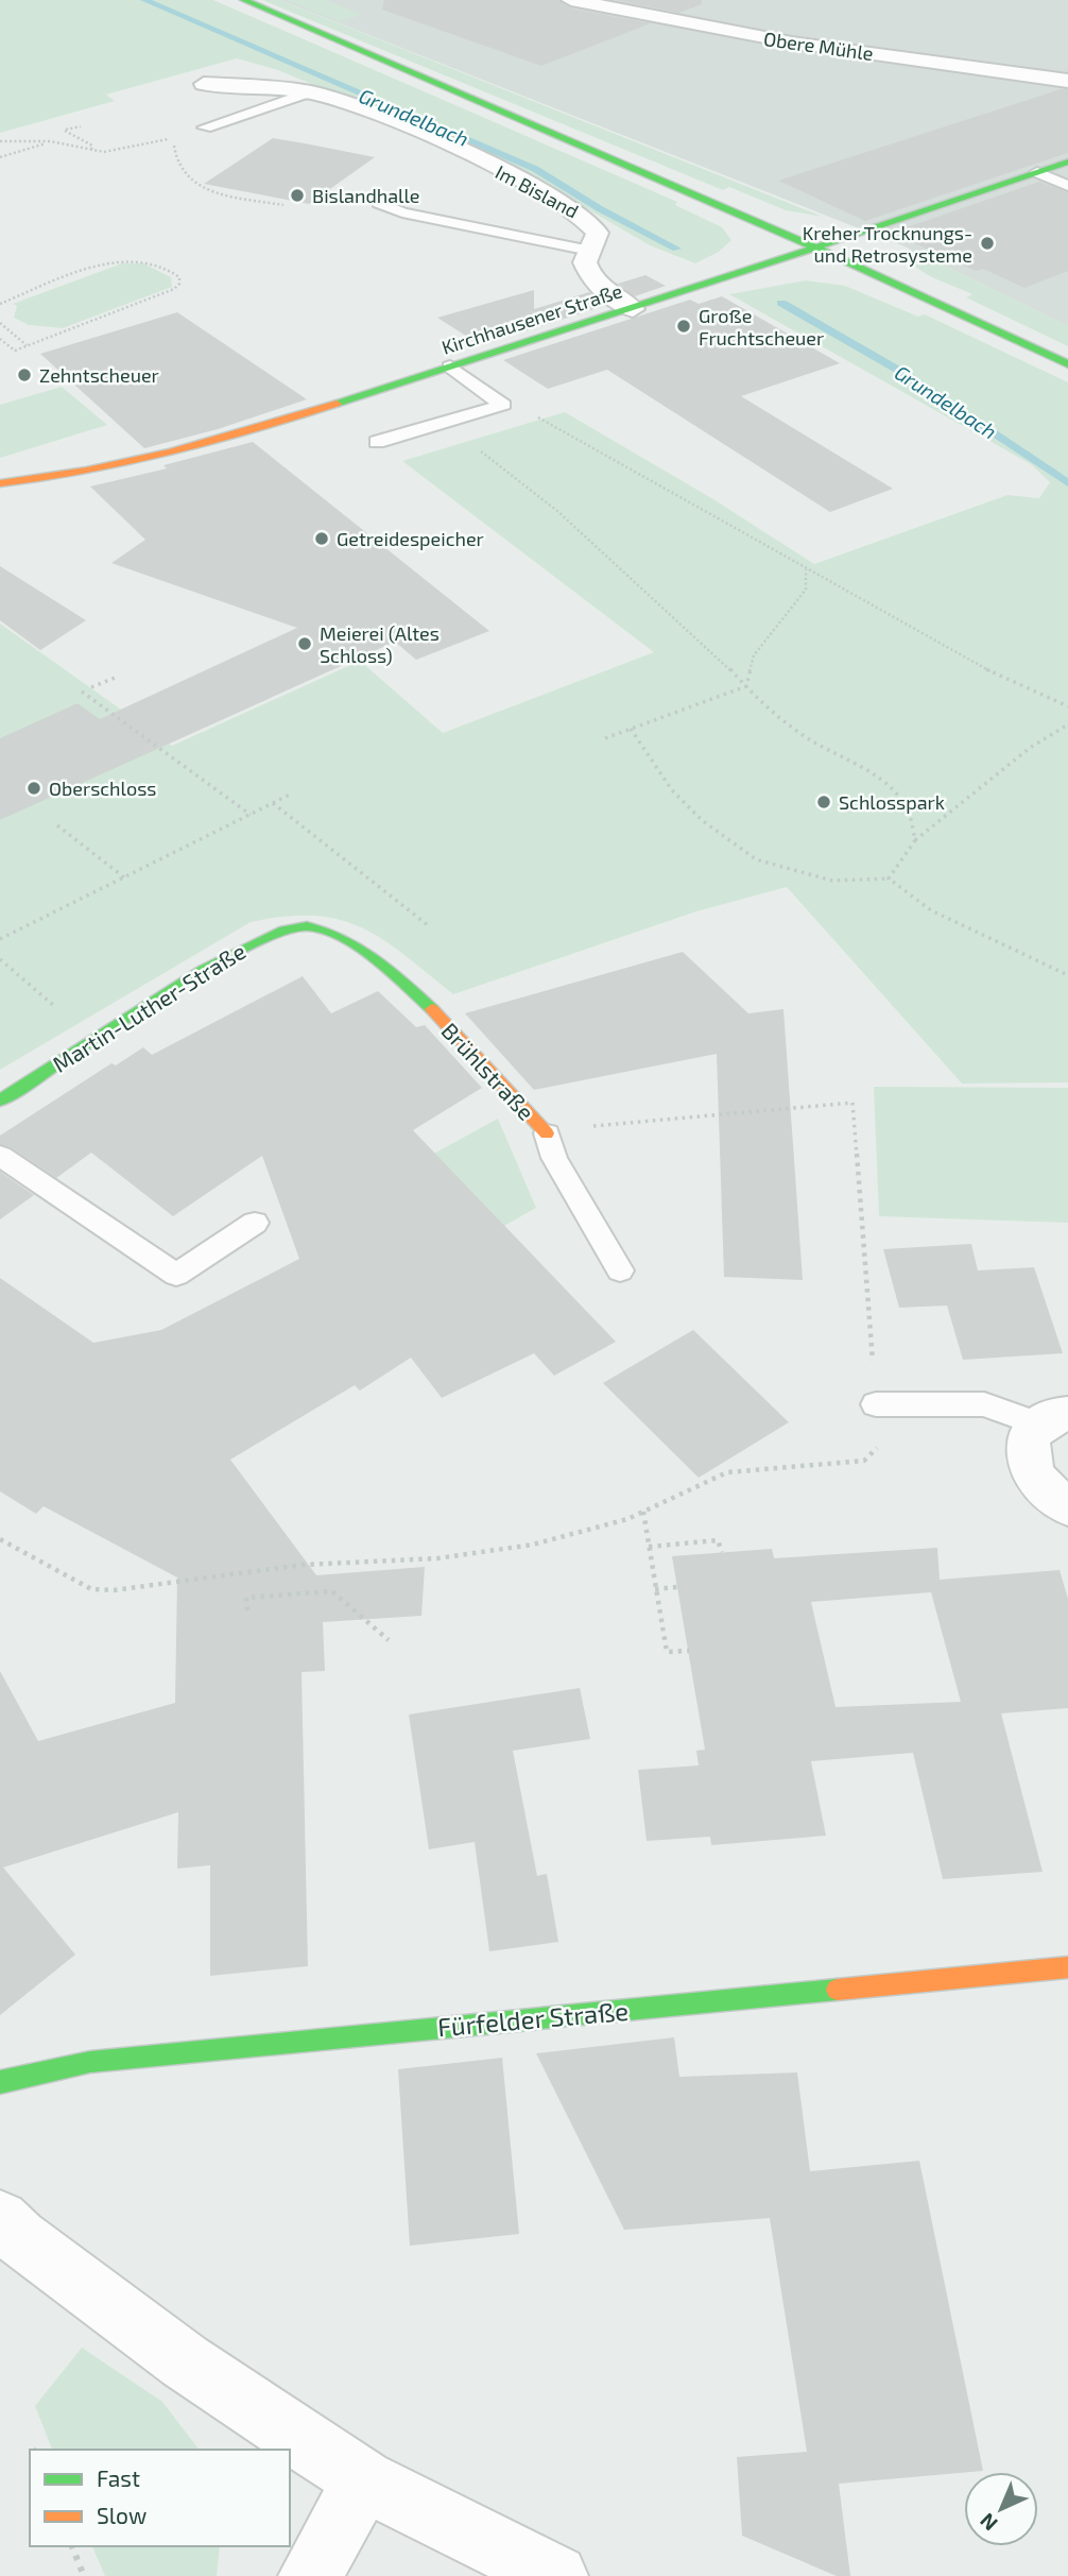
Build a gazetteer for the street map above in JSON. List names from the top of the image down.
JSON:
{
  "streets": {
    "street": [
      "Obere Mühle",
      "Im Bisland",
      "Kirchhausener Straße",
      "Martin-Luther-Straße",
      "Brühlstraße",
      "Fürfelder Straße"
    ]
  },
  "crossings": [
    ["Im Bisland", "Kirchhausener Straße"],
    ["Martin-Luther-Straße", "Brühlstraße"]
  ],
  "water": ["Grundelbach"],
  "places": [
    "Bislandhalle",
    "Kreher Trocknungs- und Retrosysteme",
    "Große Fruchtscheuer",
    "Zehntscheuer",
    "Getreidespeicher",
    "Meierei (Altes Schloss)",
    "Oberschloss",
    "Schlosspark"
  ],
  "legend": ["Fast", "Slow"],
  "north": "bottom left"
}
